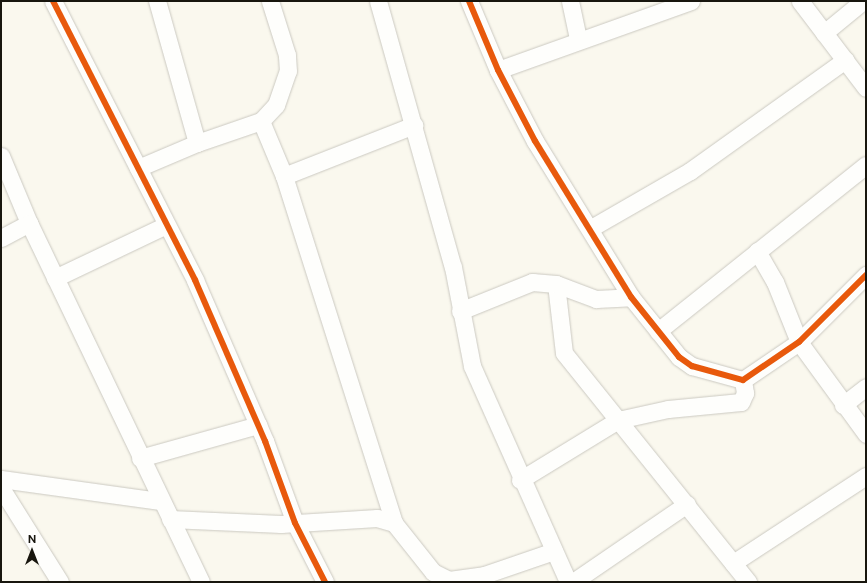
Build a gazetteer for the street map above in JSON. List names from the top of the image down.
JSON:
{
  "north": "top"
}
